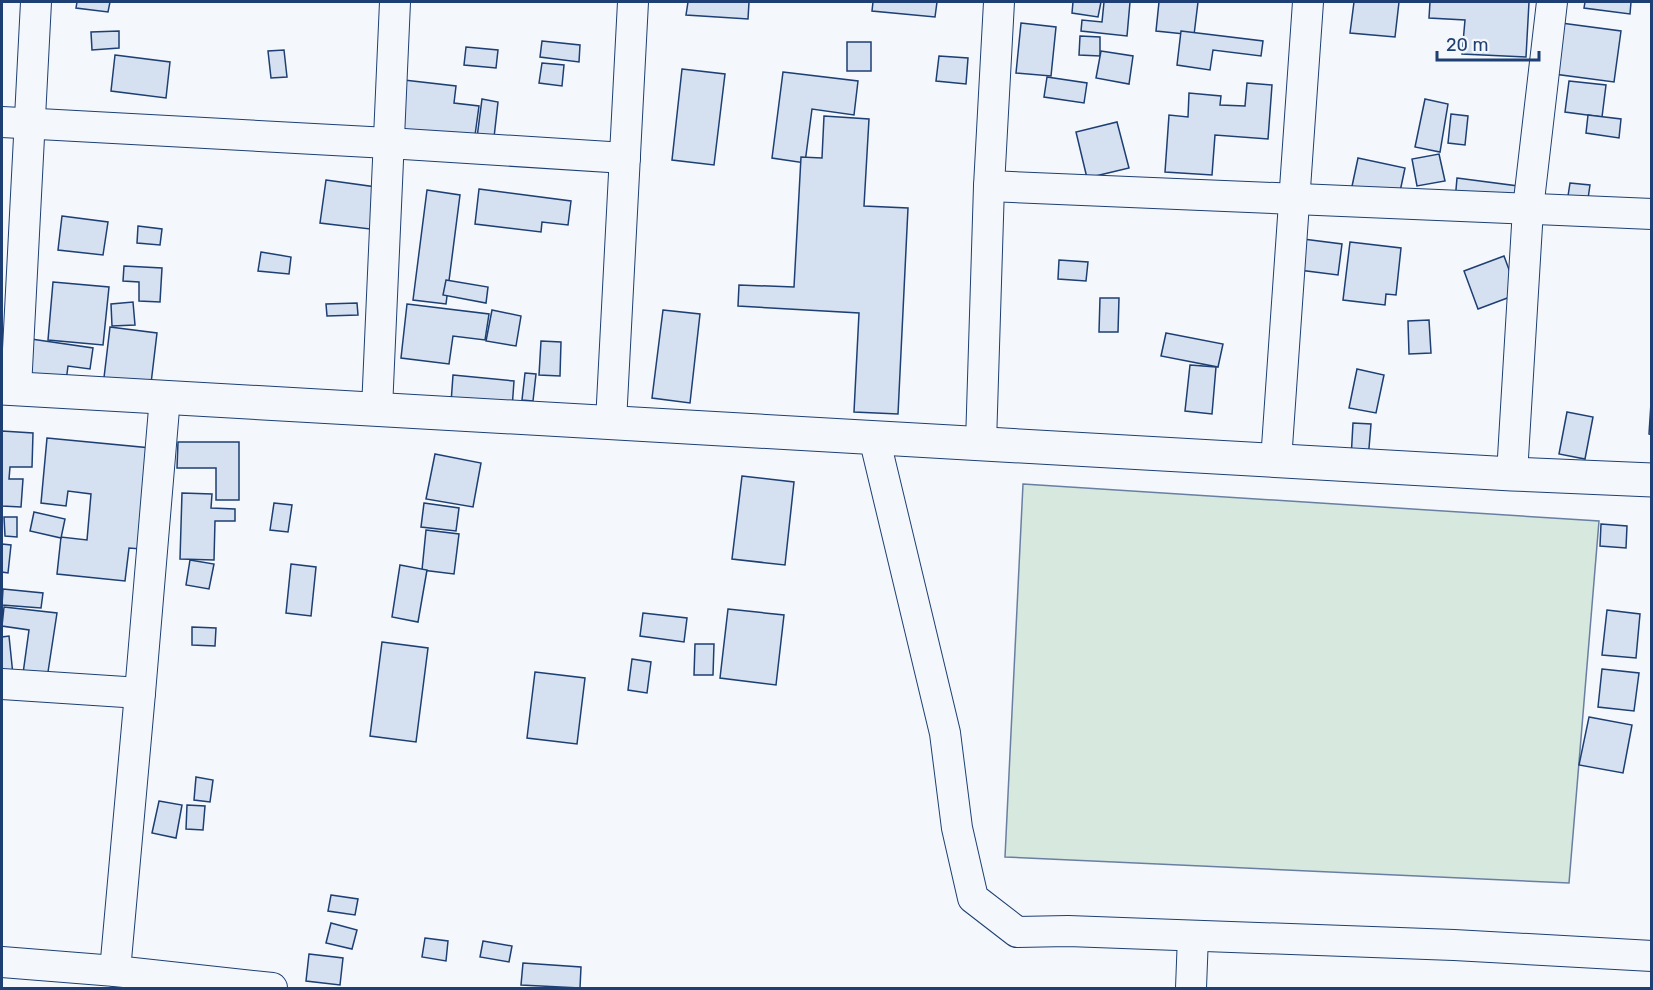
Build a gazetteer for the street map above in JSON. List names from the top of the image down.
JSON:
{
  "scale_bar": "20 m"
}
